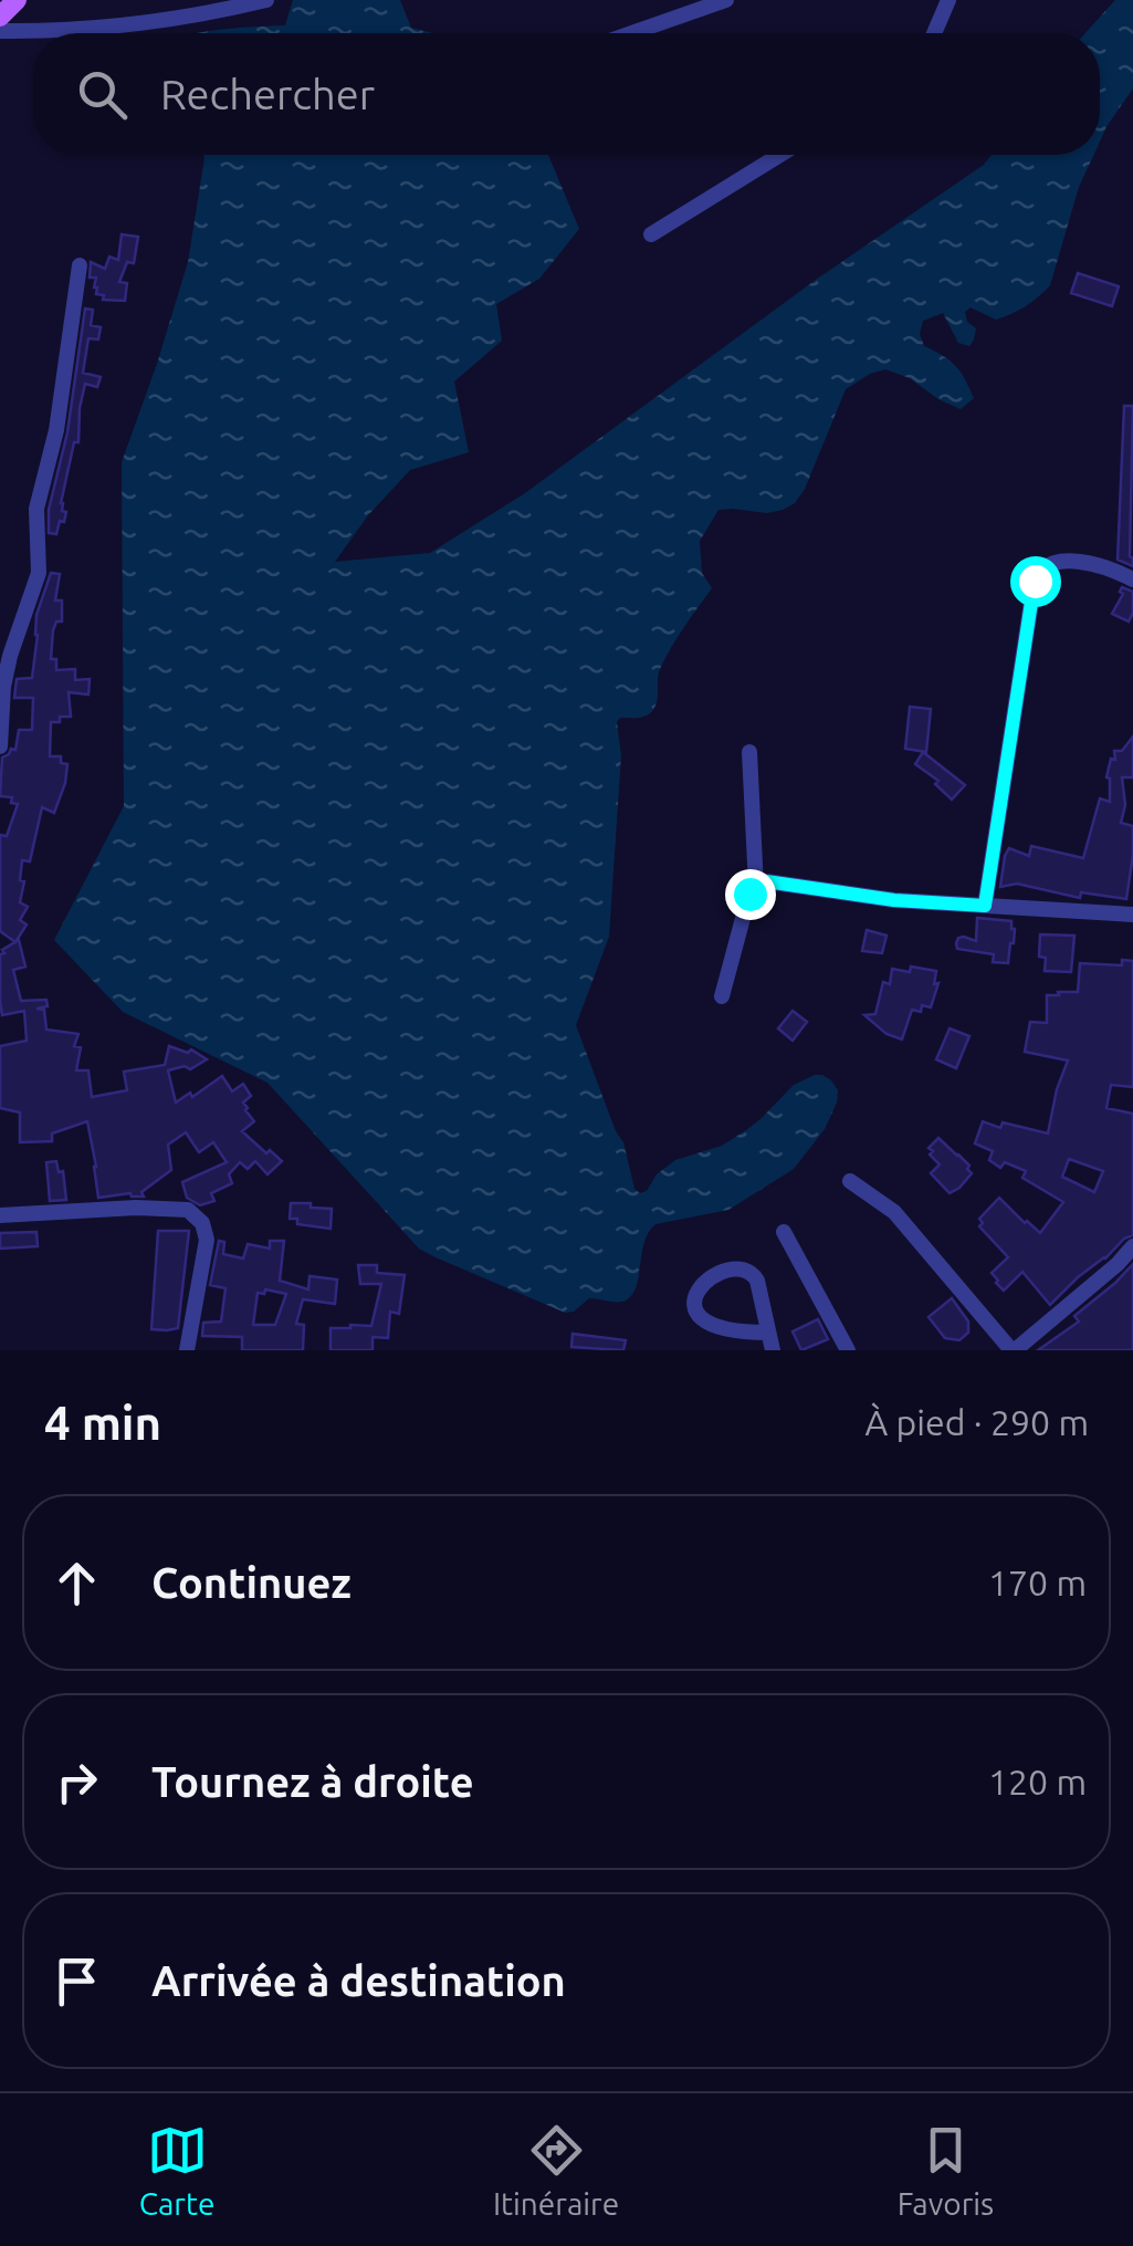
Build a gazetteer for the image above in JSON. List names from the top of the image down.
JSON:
{
  "page": {
    "search": "Rechercher",
    "heading": ["4 min", "À pied · 290 m"],
    "list": [
      ["Continuez", "170 m"],
      ["Tournez à droite", "120 m"],
      "Arrivée à destination"
    ],
    "nav": ["Carte", "Itinéraire", "Favoris"]
  }
}
